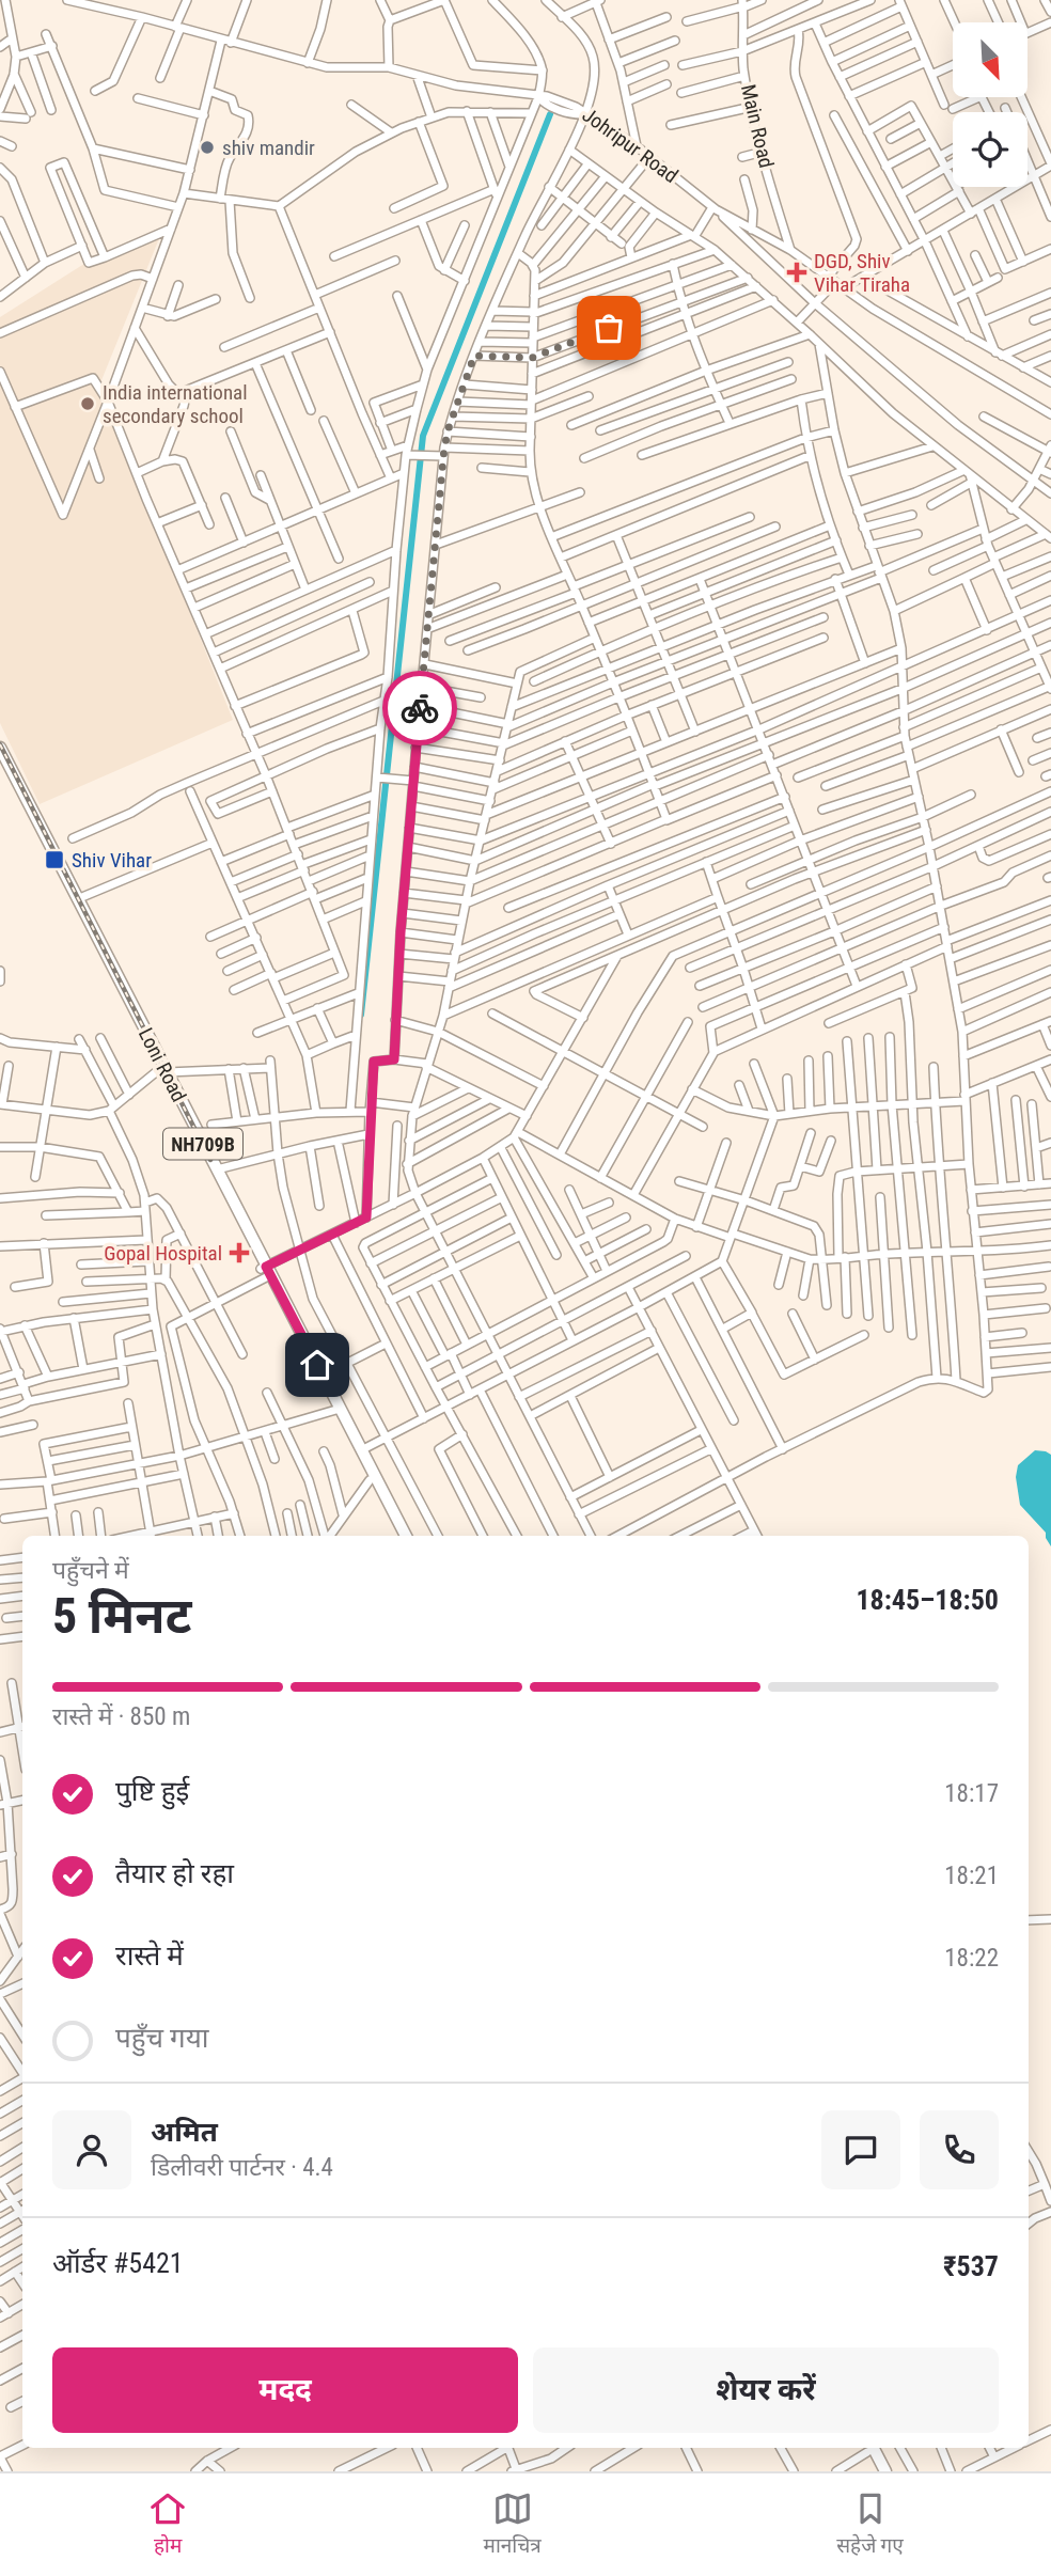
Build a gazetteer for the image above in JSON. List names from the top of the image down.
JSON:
{
  "streets": {
    "highway": ["Loni Road", "NH709B"],
    "street": ["Main Road", "Johripur Road"]
  },
  "crossings": [
    ["Main Road", "Johripur Road"]
  ],
  "places": {
    "other": ["shiv mandir", "India international secondary school"],
    "health": ["DGD, Shiv Vihar Tiraha", "Gopal Hospital"],
    "transit": ["Shiv Vihar"]
  },
  "north": "bottom right",
  "page": {
    "heading": ["5 मिनट", "पहुँचने में", "18:45–18:50"],
    "panel": [
      "अमित",
      "डिलीवरी पार्टनर · 4.4",
      "ऑर्डर #5421",
      "₹537"
    ],
    "bar": "रास्ते में · 850 m",
    "list": [
      ["पुष्टि हुई", "18:17"],
      ["तैयार हो रहा", "18:21"],
      ["रास्ते में", "18:22"],
      "पहुँच गया"
    ],
    "buttons": ["मदद", "शेयर करें"],
    "tabs": ["होम", "मानचित्र", "सहेजे गए"]
  }
}
